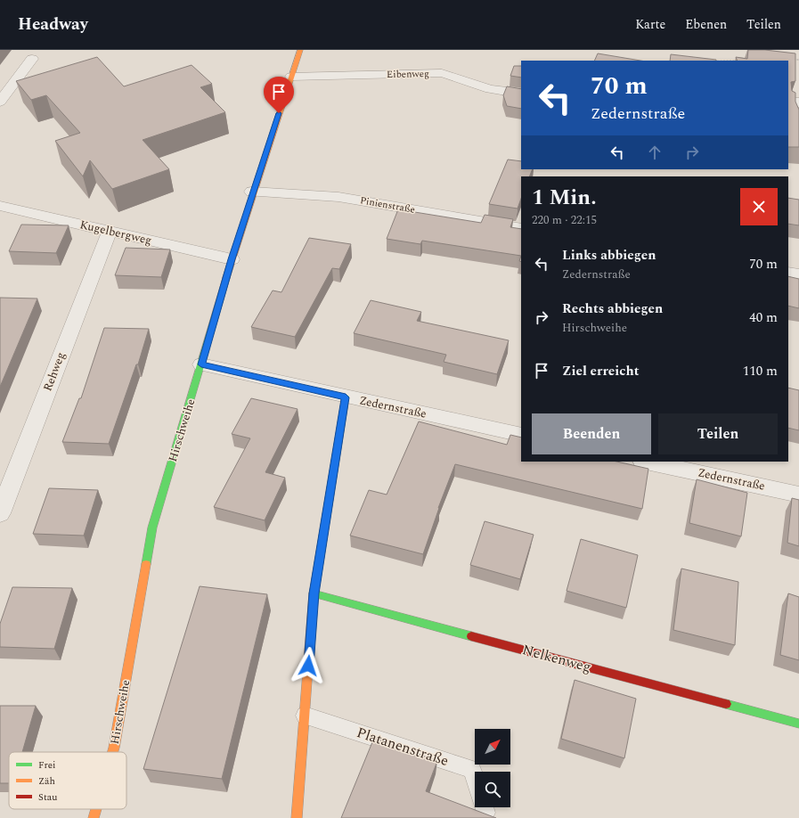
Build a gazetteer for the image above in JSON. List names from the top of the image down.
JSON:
{
  "streets": {
    "street": [
      "Eibenweg",
      "Pinienstraße",
      "Kugelbergweg",
      "Rehweg",
      "Zedernstraße",
      "Hirschweihe",
      "Nelkenweg"
    ],
    "lane": ["Platanenstraße"]
  },
  "crossings": [
    ["Eibenweg", "Hirschweihe"],
    ["Pinienstraße", "Hirschweihe"],
    ["Kugelbergweg", "Rehweg"],
    ["Kugelbergweg", "Hirschweihe"],
    ["Zedernstraße", "Hirschweihe"]
  ],
  "legend": ["Frei", "Zäh", "Stau"],
  "north": "top right",
  "page": {
    "header": "Headway",
    "nav": ["Karte", "Ebenen", "Teilen"],
    "turn": ["70 m", "Zedernstraße"],
    "heading": ["1 Min.", "220 m · 22:15"],
    "list": [
      {
        "name": "Links abbiegen",
        "note": "Zedernstraße",
        "value": "70 m"
      },
      {
        "name": "Rechts abbiegen",
        "note": "Hirschweihe",
        "value": "40 m"
      },
      {
        "name": "Ziel erreicht",
        "value": "110 m"
      }
    ],
    "buttons": ["Beenden", "Teilen"]
  }
}
